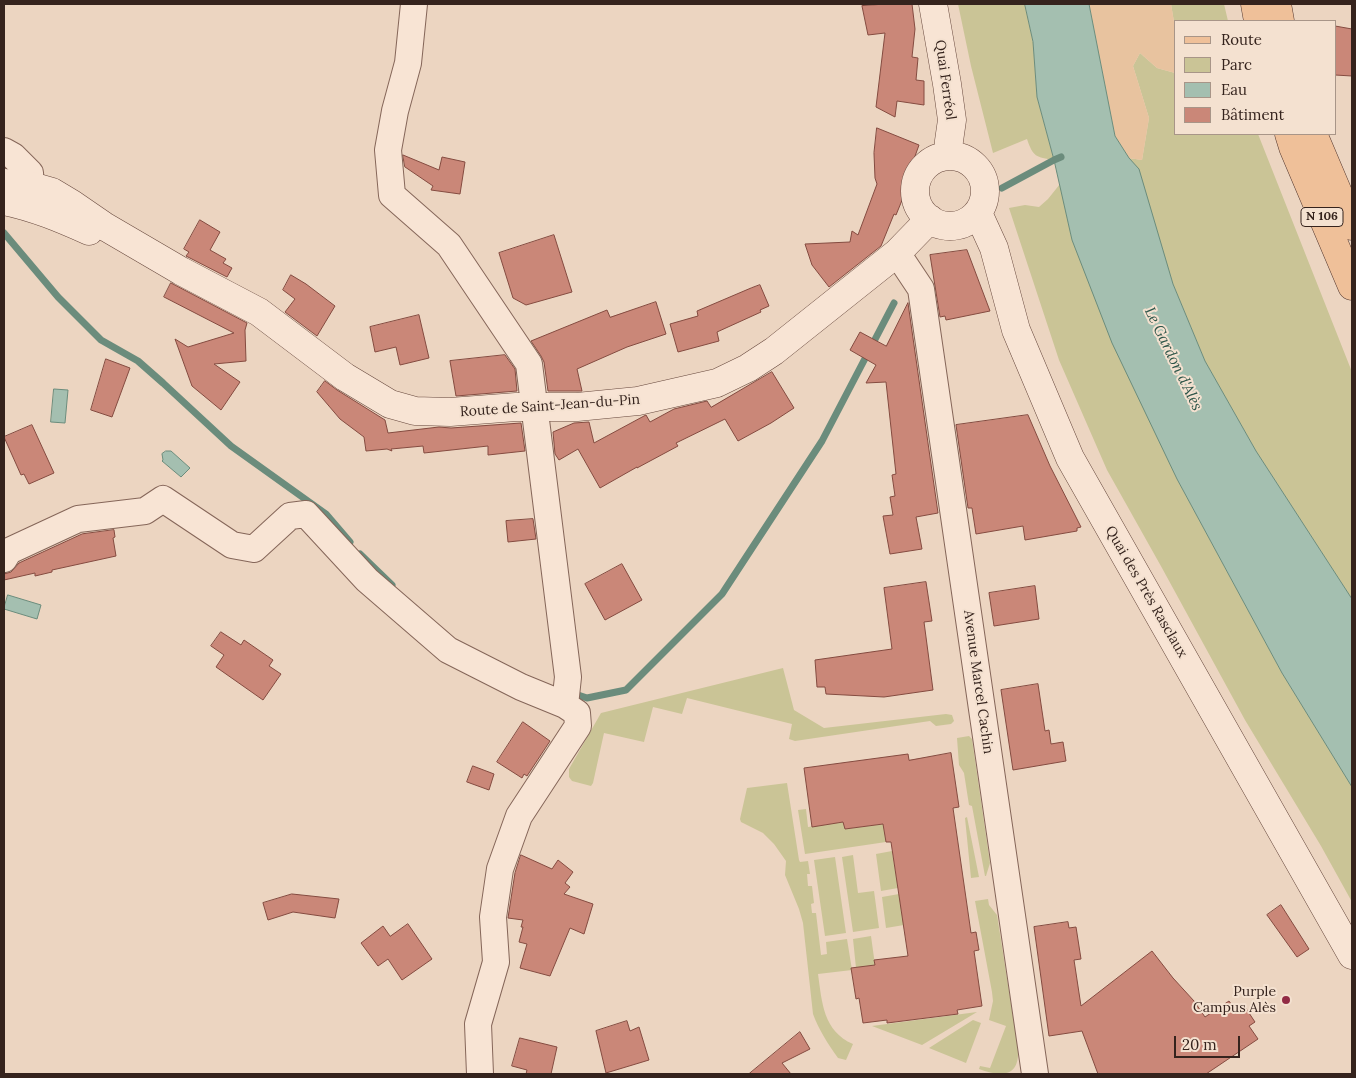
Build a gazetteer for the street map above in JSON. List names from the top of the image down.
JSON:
{
  "streets": {
    "main road": [
      "Quai Ferréol",
      "N 106",
      "Route de Saint-Jean-du-Pin",
      "Quai des Près Rasclaux"
    ],
    "street": ["Avenue Marcel Cachin"]
  },
  "crossings": [
    ["Quai Ferréol", "Route de Saint-Jean-du-Pin"],
    ["Quai Ferréol", "Quai des Près Rasclaux"],
    ["Quai Ferréol", "Avenue Marcel Cachin"],
    ["Route de Saint-Jean-du-Pin", "Quai des Près Rasclaux"],
    ["Route de Saint-Jean-du-Pin", "Avenue Marcel Cachin"],
    ["Quai des Près Rasclaux", "Avenue Marcel Cachin"]
  ],
  "water": ["Le Gardon d'Alès"],
  "places": ["Purple Campus Alès"],
  "legend": [
    "Route",
    "Parc",
    "Eau",
    "Bâtiment"
  ],
  "scale_bar": "20 m"
}
